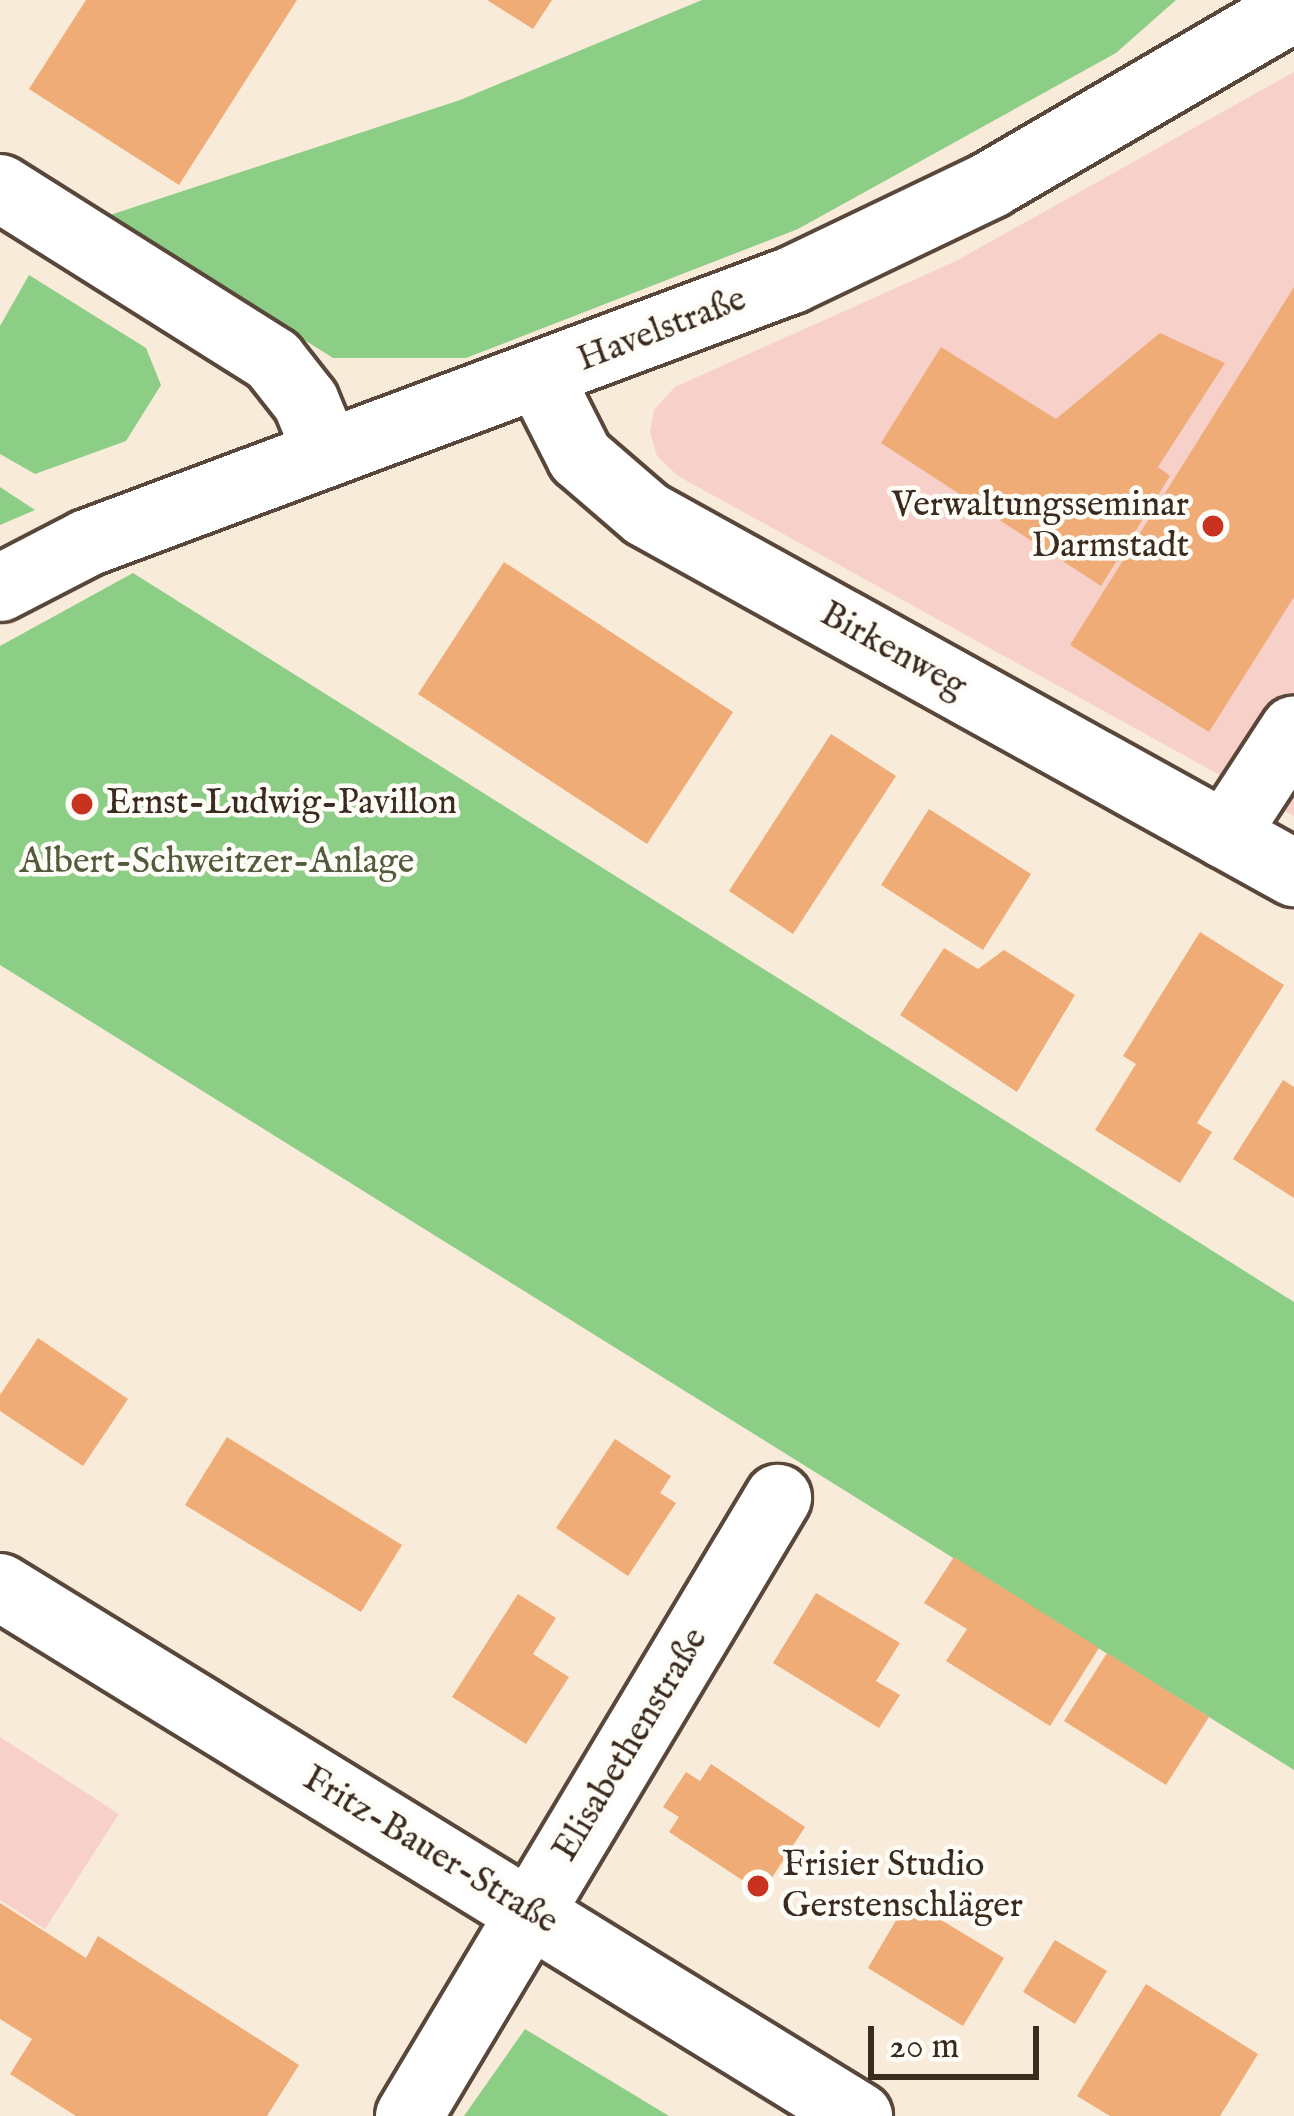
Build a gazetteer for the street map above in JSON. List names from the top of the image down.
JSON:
{
  "streets": {
    "street": [
      "Havelstraße",
      "Birkenweg",
      "Elisabethenstraße",
      "Fritz-Bauer-Straße"
    ]
  },
  "crossings": [
    ["Havelstraße", "Birkenweg"],
    ["Elisabethenstraße", "Fritz-Bauer-Straße"]
  ],
  "parks": ["Albert-Schweitzer-Anlage"],
  "places": ["Verwaltungsseminar Darmstadt", "Ernst-Ludwig-Pavillon", "Frisier Studio Gerstenschläger"],
  "scale_bar": "20 m"
}
